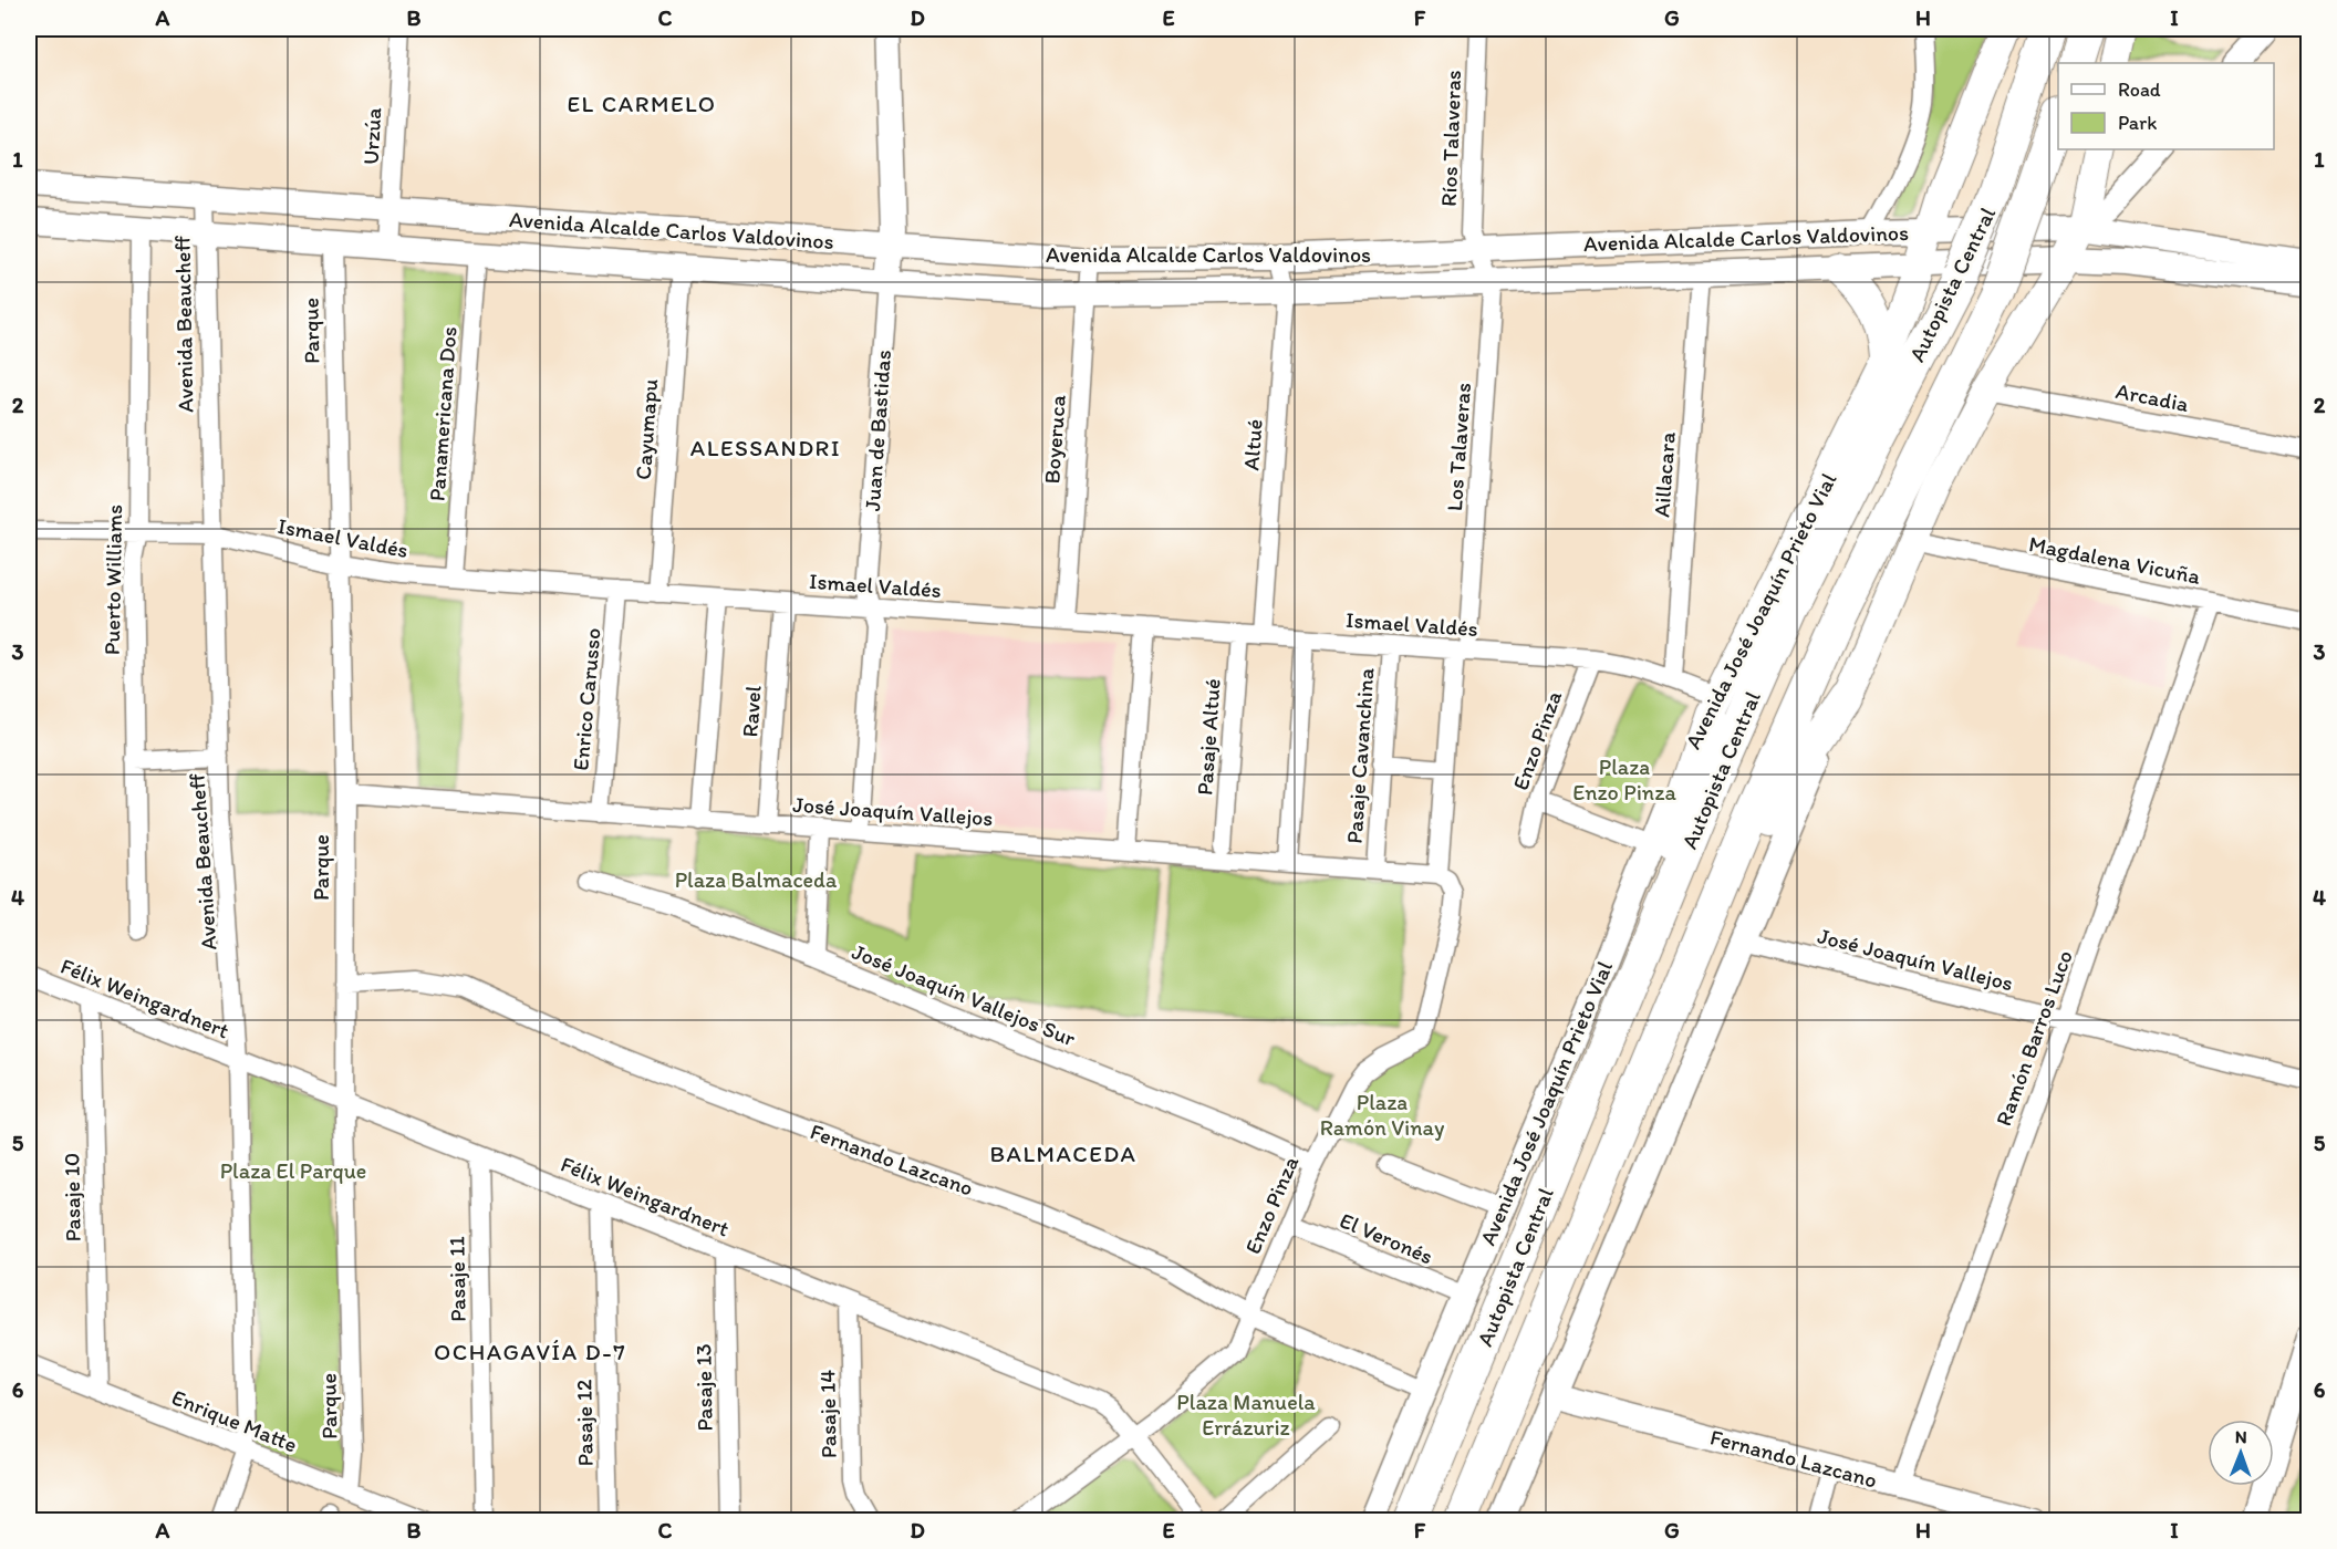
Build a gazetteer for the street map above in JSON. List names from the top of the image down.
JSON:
{
  "streets": {
    "highway": ["Autopista Central"],
    "main road": [
      "Avenida Alcalde Carlos Valdovinos",
      "Juan de Bastidas",
      "Avenida José Joaquín Prieto Vial",
      "Fernando Lazcano"
    ],
    "street": [
      "Urzúa",
      "Ríos Talaveras",
      "Avenida Beaucheff",
      "Parque",
      "Arcadia",
      "Panamericana Dos",
      "Cayumapu",
      "Boyeruca",
      "Altué",
      "Los Talaveras",
      "Aillacara",
      "Ismael Valdés",
      "Magdalena Vicuña",
      "Puerto Williams",
      "Enrico Carusso",
      "Ravel",
      "Pasaje Altué",
      "Enzo Pinza",
      "Pasaje Cavanchina",
      "José Joaquín Vallejos",
      "José Joaquín Vallejos Sur",
      "Félix Weingardnert",
      "Ramón Barros Luco",
      "Pasaje 10",
      "El Veronés",
      "Pasaje 11",
      "Pasaje 13",
      "Pasaje 14",
      "Enrique Matte",
      "Pasaje 12"
    ]
  },
  "crossings": [
    ["Urzúa", "Avenida Alcalde Carlos Valdovinos"],
    ["Ríos Talaveras", "Avenida Alcalde Carlos Valdovinos"],
    ["Ríos Talaveras", "Los Talaveras"],
    ["Avenida Alcalde Carlos Valdovinos", "Avenida Beaucheff"],
    ["Avenida Alcalde Carlos Valdovinos", "Parque"],
    ["Avenida Alcalde Carlos Valdovinos", "Panamericana Dos"],
    ["Avenida Alcalde Carlos Valdovinos", "Cayumapu"],
    ["Avenida Alcalde Carlos Valdovinos", "Juan de Bastidas"],
    ["Avenida Alcalde Carlos Valdovinos", "Boyeruca"],
    ["Avenida Alcalde Carlos Valdovinos", "Altué"],
    ["Avenida Alcalde Carlos Valdovinos", "Los Talaveras"],
    ["Avenida Alcalde Carlos Valdovinos", "Aillacara"],
    ["Avenida Alcalde Carlos Valdovinos", "Puerto Williams"],
    ["Avenida Alcalde Carlos Valdovinos", "Avenida José Joaquín Prieto Vial"],
    ["Avenida Beaucheff", "Ismael Valdés"],
    ["Avenida Beaucheff", "Félix Weingardnert"],
    ["Avenida Beaucheff", "Enrique Matte"],
    ["Parque", "Ismael Valdés"],
    ["Parque", "José Joaquín Vallejos"],
    ["Parque", "Félix Weingardnert"],
    ["Parque", "Fernando Lazcano"],
    ["Parque", "Enrique Matte"],
    ["Panamericana Dos", "Ismael Valdés"],
    ["Cayumapu", "Ismael Valdés"],
    ["Juan de Bastidas", "Ismael Valdés"],
    ["Juan de Bastidas", "José Joaquín Vallejos"],
    ["Boyeruca", "Ismael Valdés"],
    ["Altué", "Ismael Valdés"],
    ["Los Talaveras", "Ismael Valdés"],
    ["Los Talaveras", "Enzo Pinza"],
    ["Los Talaveras", "José Joaquín Vallejos"],
    ["Aillacara", "Ismael Valdés"],
    ["Ismael Valdés", "Puerto Williams"],
    ["Ismael Valdés", "Avenida José Joaquín Prieto Vial"],
    ["Ismael Valdés", "Enrico Carusso"],
    ["Ismael Valdés", "Ravel"],
    ["Ismael Valdés", "Pasaje Altué"],
    ["Ismael Valdés", "Enzo Pinza"],
    ["Ismael Valdés", "Pasaje Cavanchina"],
    ["Magdalena Vicuña", "Ramón Barros Luco"],
    ["Avenida José Joaquín Prieto Vial", "Fernando Lazcano"],
    ["Avenida José Joaquín Prieto Vial", "El Veronés"],
    ["Enrico Carusso", "José Joaquín Vallejos"],
    ["Ravel", "José Joaquín Vallejos"],
    ["Enzo Pinza", "José Joaquín Vallejos"],
    ["Enzo Pinza", "José Joaquín Vallejos Sur"],
    ["Enzo Pinza", "Félix Weingardnert"],
    ["Enzo Pinza", "Fernando Lazcano"],
    ["Enzo Pinza", "El Veronés"],
    ["Pasaje Cavanchina", "José Joaquín Vallejos"],
    ["José Joaquín Vallejos", "Ramón Barros Luco"],
    ["Félix Weingardnert", "Pasaje 10"],
    ["Félix Weingardnert", "Pasaje 11"],
    ["Félix Weingardnert", "Pasaje 13"],
    ["Félix Weingardnert", "Pasaje 14"],
    ["Félix Weingardnert", "Pasaje 12"],
    ["Ramón Barros Luco", "Fernando Lazcano"],
    ["Pasaje 10", "Enrique Matte"]
  ],
  "districts": [
    "EL CARMELO",
    "ALESSANDRI",
    "BALMACEDA",
    "OCHAGAVÍA D-7"
  ],
  "parks": [
    "Plaza Enzo Pinza",
    "Plaza Balmaceda",
    "Plaza Ramón Vinay",
    "Plaza El Parque",
    "Plaza Manuela Errázuriz"
  ],
  "legend": ["Road", "Park"],
  "north": "top",
  "grid": {
    "columns": [
      "A",
      "B",
      "C",
      "D",
      "E",
      "F",
      "G",
      "H",
      "I"
    ],
    "rows": [
      "1",
      "2",
      "3",
      "4",
      "5",
      "6"
    ]
  }
}
